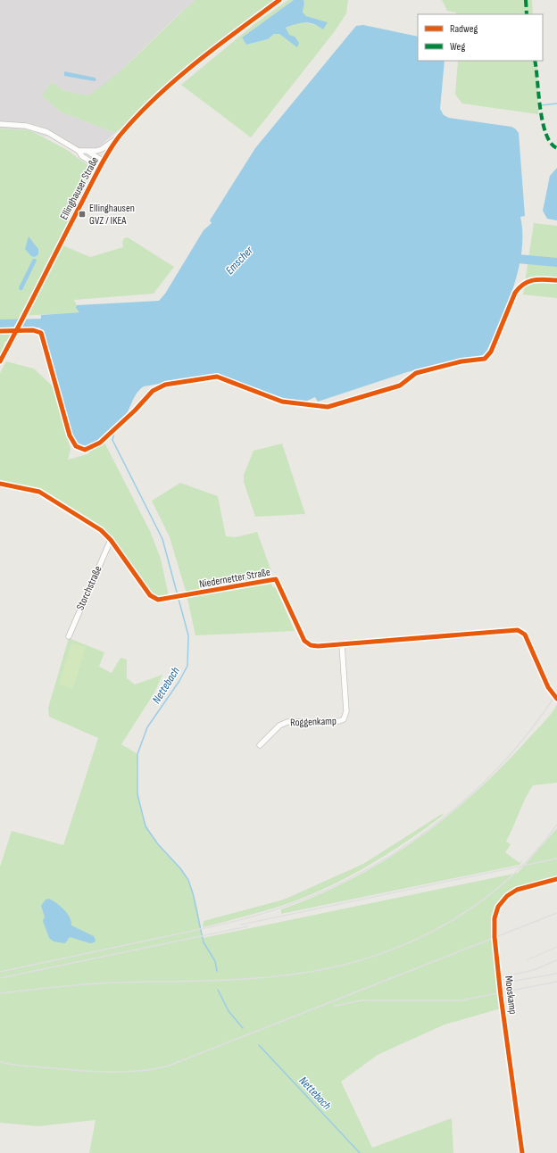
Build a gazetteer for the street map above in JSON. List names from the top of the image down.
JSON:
{
  "streets": {
    "main road": ["Ellinghauser Straße"],
    "street": [
      "Niedernetter Straße",
      "Storchstraße",
      "Roggenkamp",
      "Mooskamp"
    ]
  },
  "crossings": [
    ["Niedernetter Straße", "Storchstraße"],
    ["Niedernetter Straße", "Roggenkamp"]
  ],
  "water": ["Emscher", "Nettebach"],
  "places": {
    "transit": ["Ellinghausen GVZ / IKEA"]
  },
  "legend": ["Radweg", "Weg"]
}
